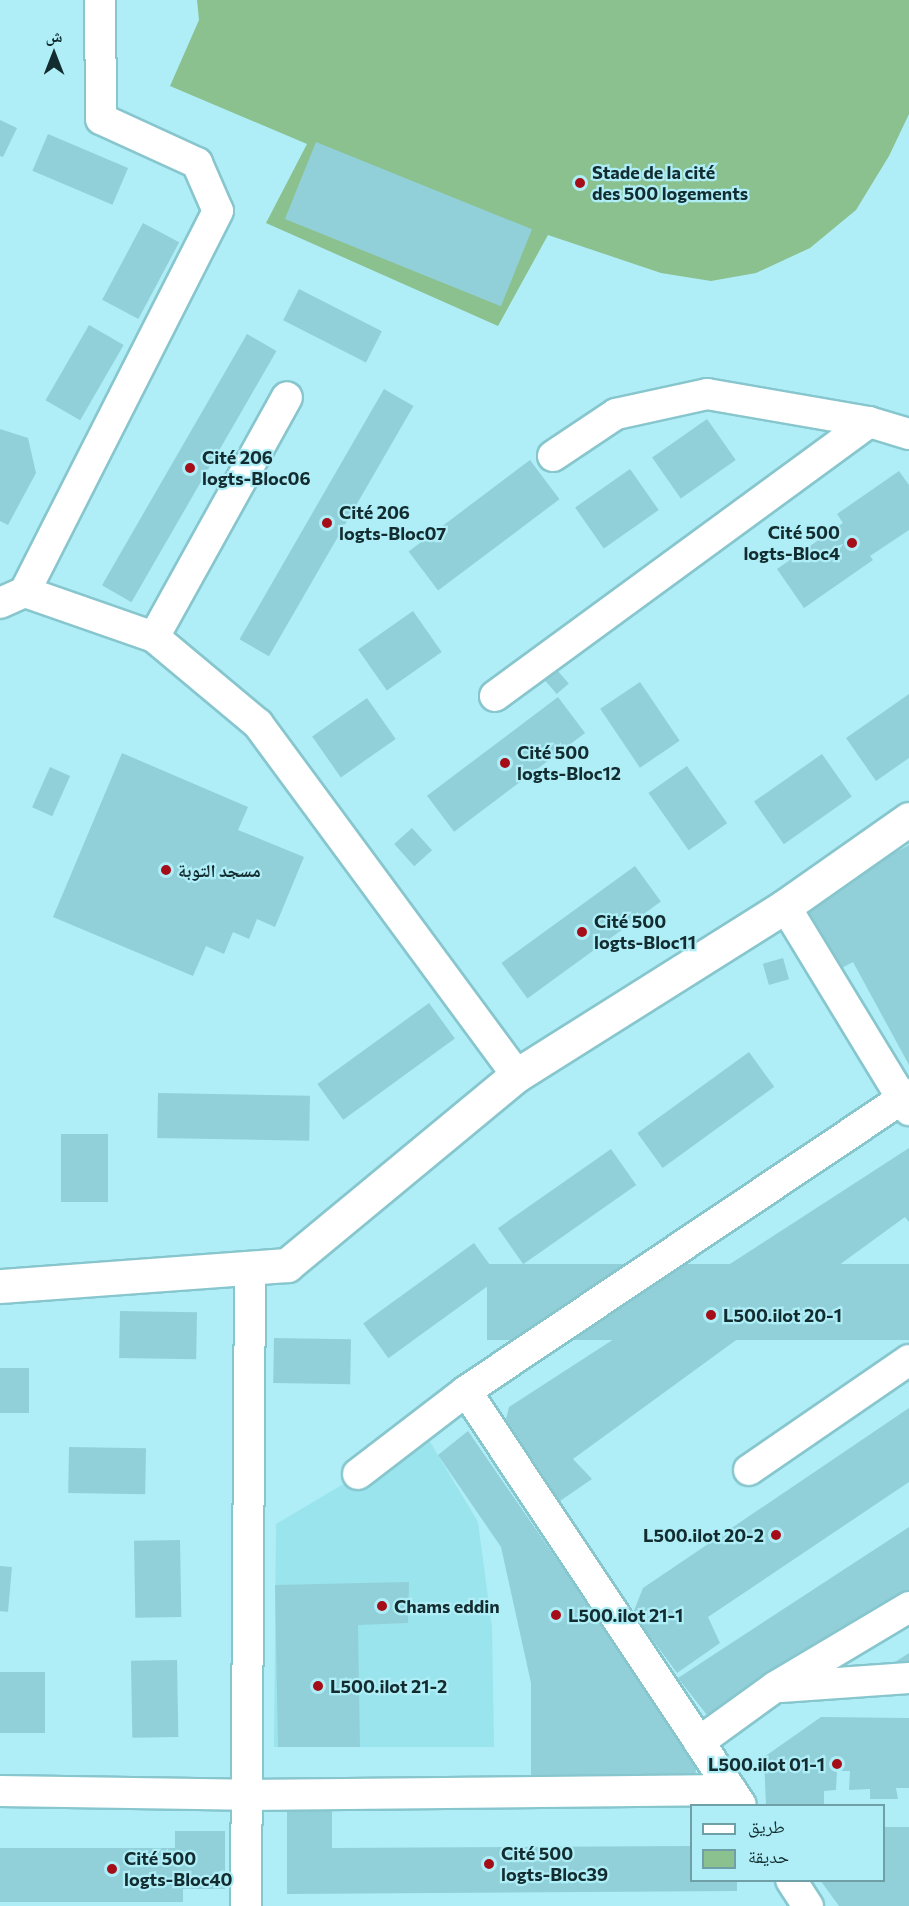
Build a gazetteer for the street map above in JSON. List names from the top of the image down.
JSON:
{
  "places": [
    "Stade de la cité des 500 logements",
    "Cité 206 logts-Bloc06",
    "Cité 206 logts-Bloc07",
    "Cité 500 logts-Bloc4",
    "Cité 500 logts-Bloc12",
    "مسجد التوبة",
    "Cité 500 logts-Bloc11",
    "L500.ilot 20-1",
    "L500.ilot 20-2",
    "Chams eddin",
    "L500.ilot 21-1",
    "L500.ilot 21-2",
    "L500.ilot 01-1",
    "Cité 500 logts-Bloc39",
    "Cité 500 logts-Bloc40"
  ],
  "legend": ["طريق", "حديقة"],
  "north": "top"
}
